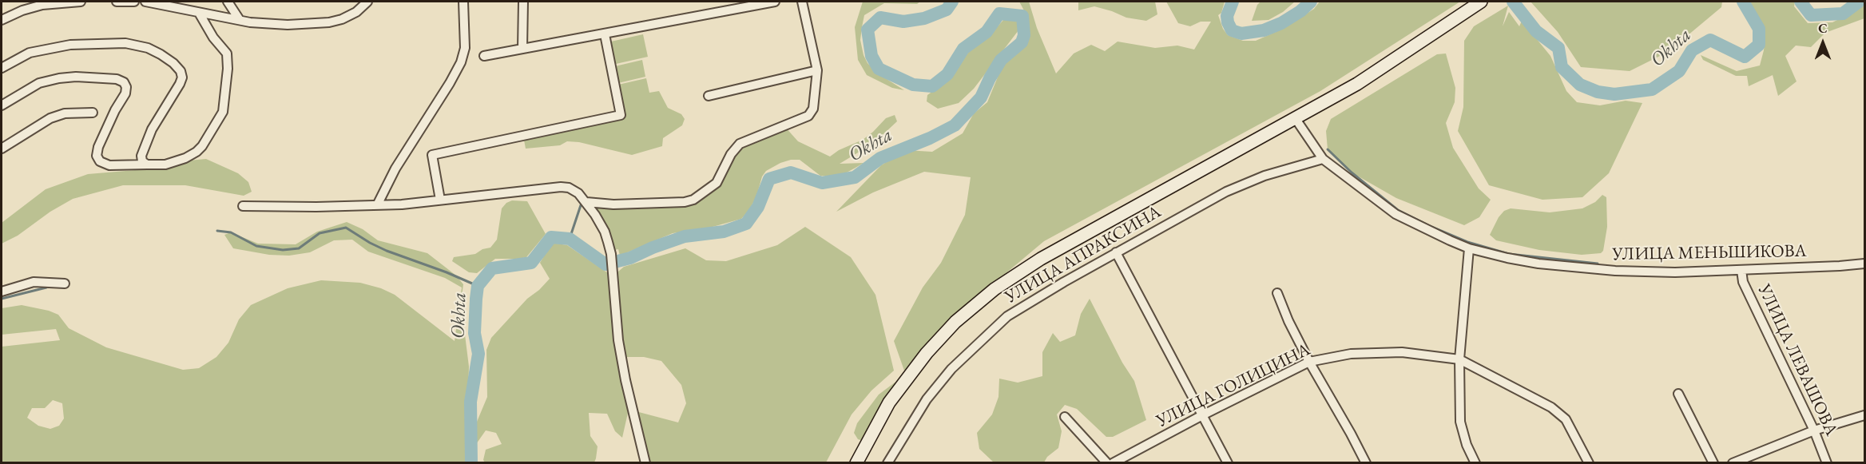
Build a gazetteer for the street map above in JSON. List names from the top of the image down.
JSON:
{
  "streets": {
    "street": [
      "УЛИЦА МЕНЬШИКОВА",
      "УЛИЦА АПРАКСИНА",
      "УЛИЦА ЛЕВАШОВА",
      "УЛИЦА ГОЛИЦИНА"
    ]
  },
  "crossings": [
    ["УЛИЦА МЕНЬШИКОВА", "УЛИЦА АПРАКСИНА"],
    ["УЛИЦА МЕНЬШИКОВА", "УЛИЦА ЛЕВАШОВА"]
  ],
  "water": ["Okhta"],
  "north": "top"
}
